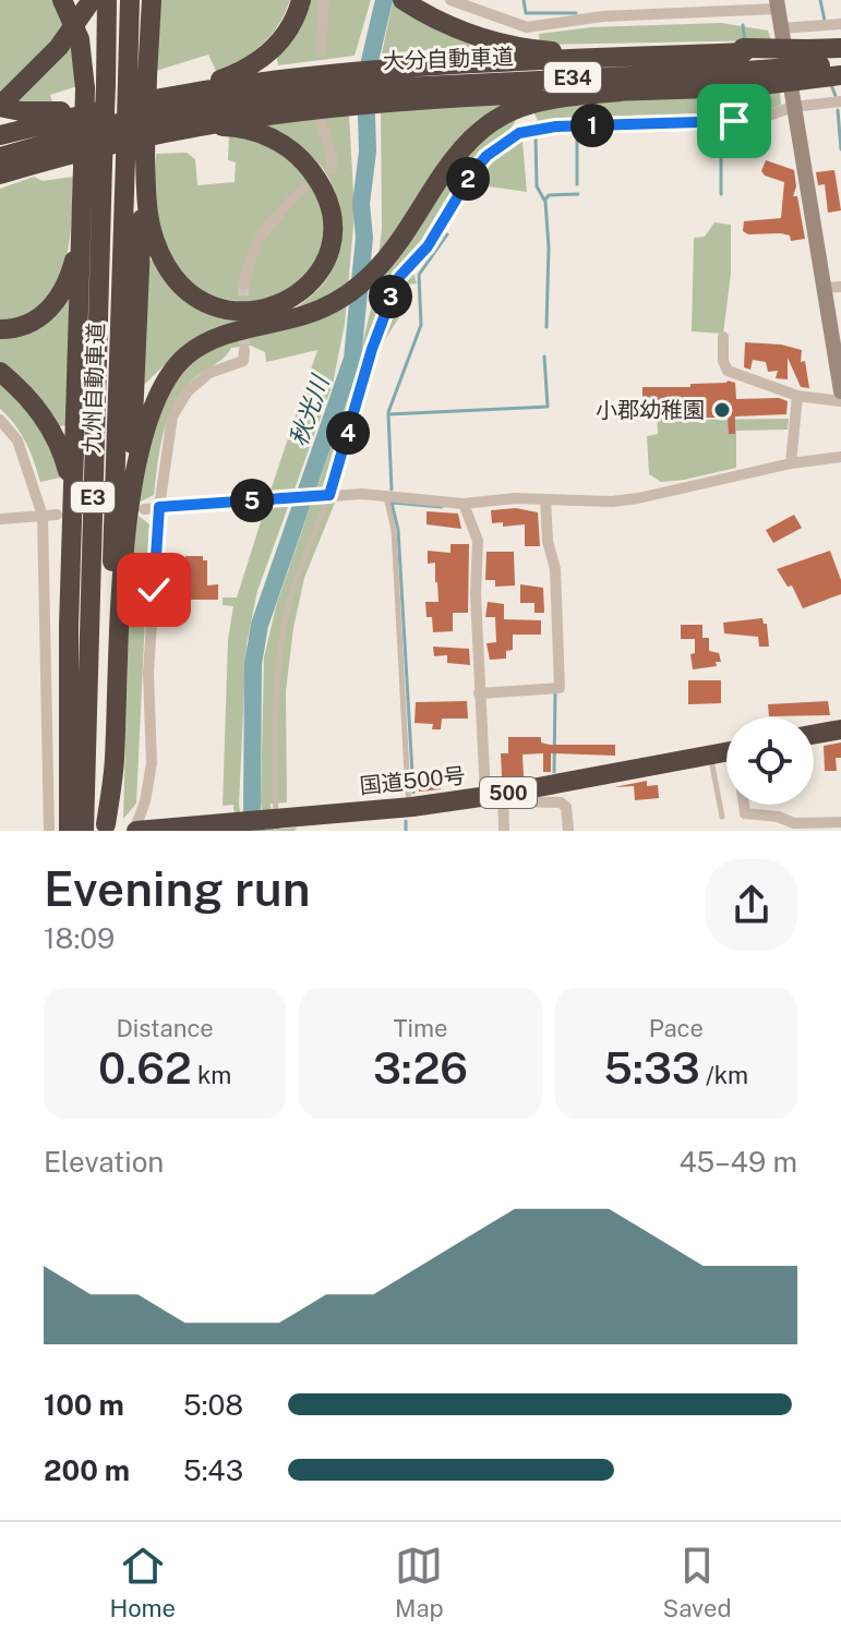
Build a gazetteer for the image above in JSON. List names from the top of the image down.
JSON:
{
  "streets": {
    "highway": [
      "大分自動車道",
      "E34",
      "九州自動車道",
      "E3",
      "国道500号",
      "500"
    ]
  },
  "crossings": [
    ["大分自動車道", "E34"]
  ],
  "water": ["秋光川"],
  "places": ["小郡幼稚園"],
  "page": {
    "pins": [
      "1",
      "2",
      "3",
      "4",
      "5"
    ],
    "heading": ["Evening run", "18:09"],
    "stats": [
      ["Distance", "0.62 km"],
      ["Time", "3:26"],
      ["Pace", "5:33 /km"]
    ],
    "chart": ["Elevation", "45–49 m"],
    "list": [
      {
        "name": "100 m",
        "note": "5:08"
      },
      {
        "name": "200 m",
        "note": "5:43"
      }
    ],
    "tabs": ["Home", "Map", "Saved"]
  }
}
